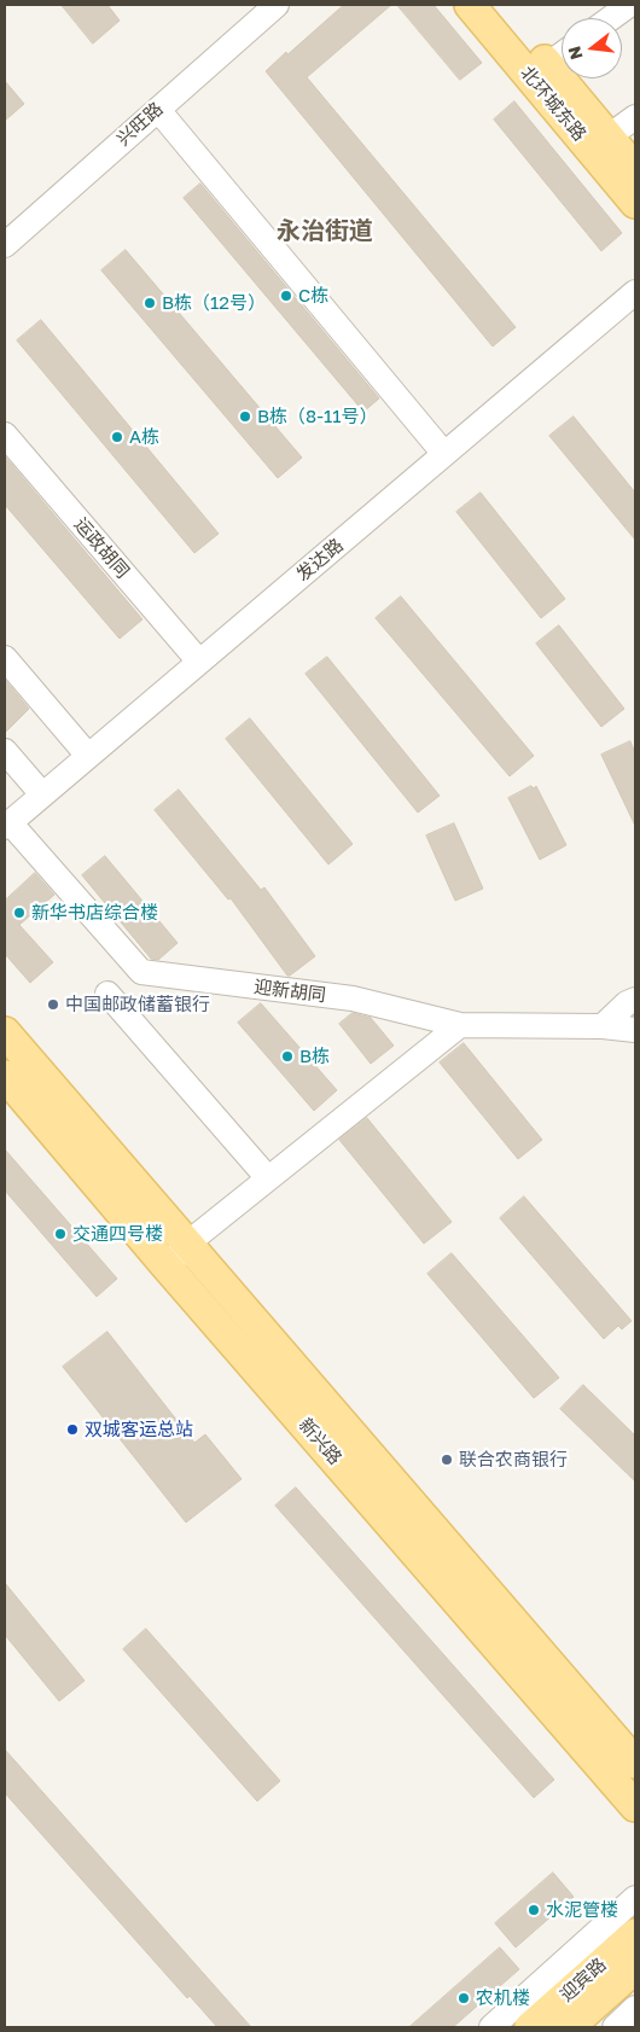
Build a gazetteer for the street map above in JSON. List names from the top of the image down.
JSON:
{
  "streets": {
    "main road": ["北环城东路", "新兴路", "迎宾路"],
    "street": [
      "兴旺路",
      "运政胡同",
      "发达路",
      "迎新胡同"
    ]
  },
  "crossings": [
    ["运政胡同", "发达路"],
    ["发达路", "迎新胡同"]
  ],
  "districts": ["永治街道"],
  "places": [
    "C栋",
    "B栋（12号）",
    "B栋（8-11号）",
    "A栋",
    "新华书店综合楼",
    "中国邮政储蓄银行",
    "B栋",
    "交通四号楼",
    "双城客运总站",
    "联合农商银行",
    "水泥管楼",
    "农机楼"
  ],
  "north": "left"
}
